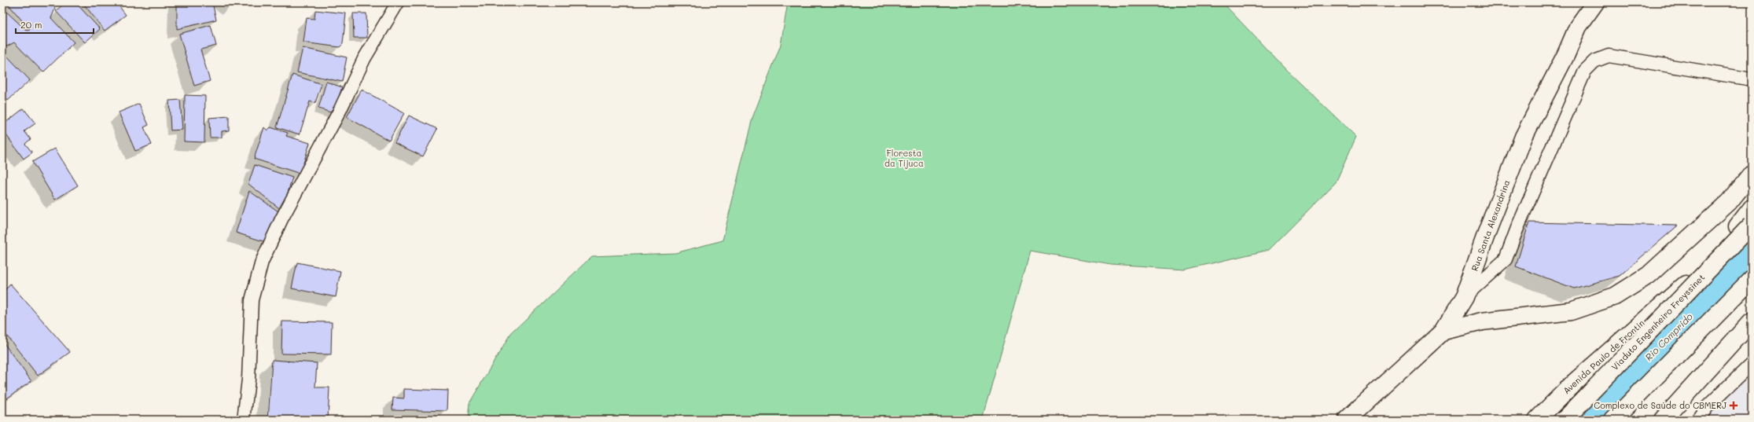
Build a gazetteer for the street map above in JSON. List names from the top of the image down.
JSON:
{
  "streets": {
    "main road": ["Rua Santa Alexandrina", "Viaduto Engenheiro Freyssinet", "Avenida Paulo de Frontin"]
  },
  "crossings": [
    ["Viaduto Engenheiro Freyssinet", "Avenida Paulo de Frontin"]
  ],
  "water": ["Rio Comprido"],
  "parks": ["Floresta da Tijuca"],
  "places": {
    "health": ["Complexo de Saúde do CBMERJ"]
  },
  "scale_bar": "20 m"
}
